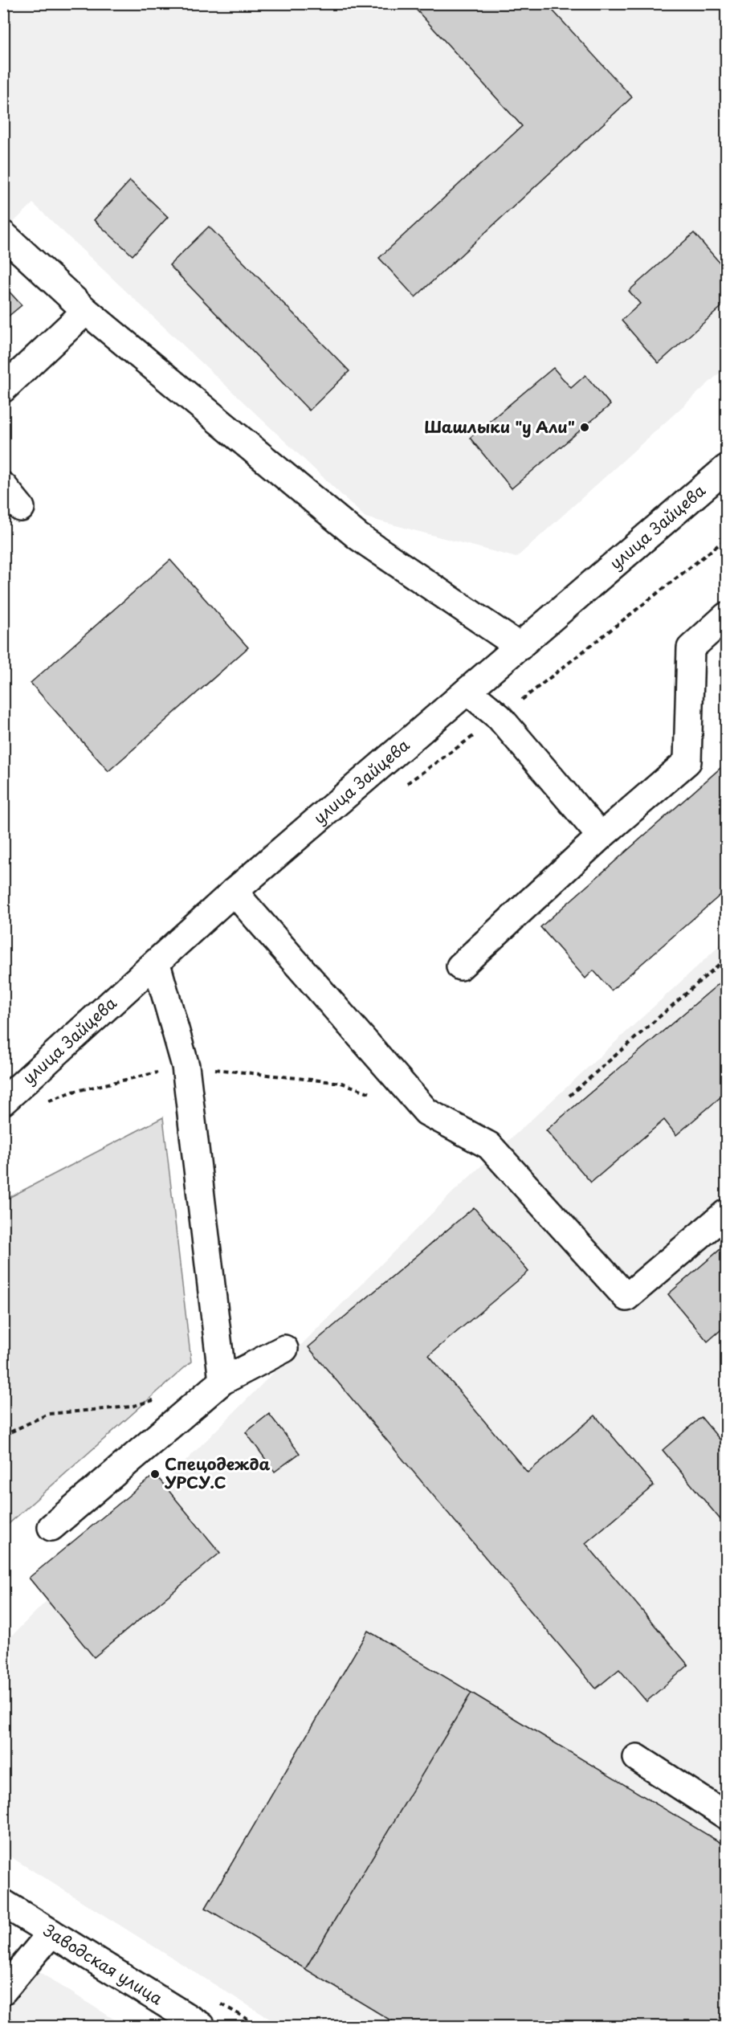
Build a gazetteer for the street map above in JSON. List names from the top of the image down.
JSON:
{
  "streets": {
    "main road": ["улица Зайцева", "Заводская улица"]
  },
  "places": ["Шашлыки \"у Али\"", "Спецодежда УРСУ.С"]
}
